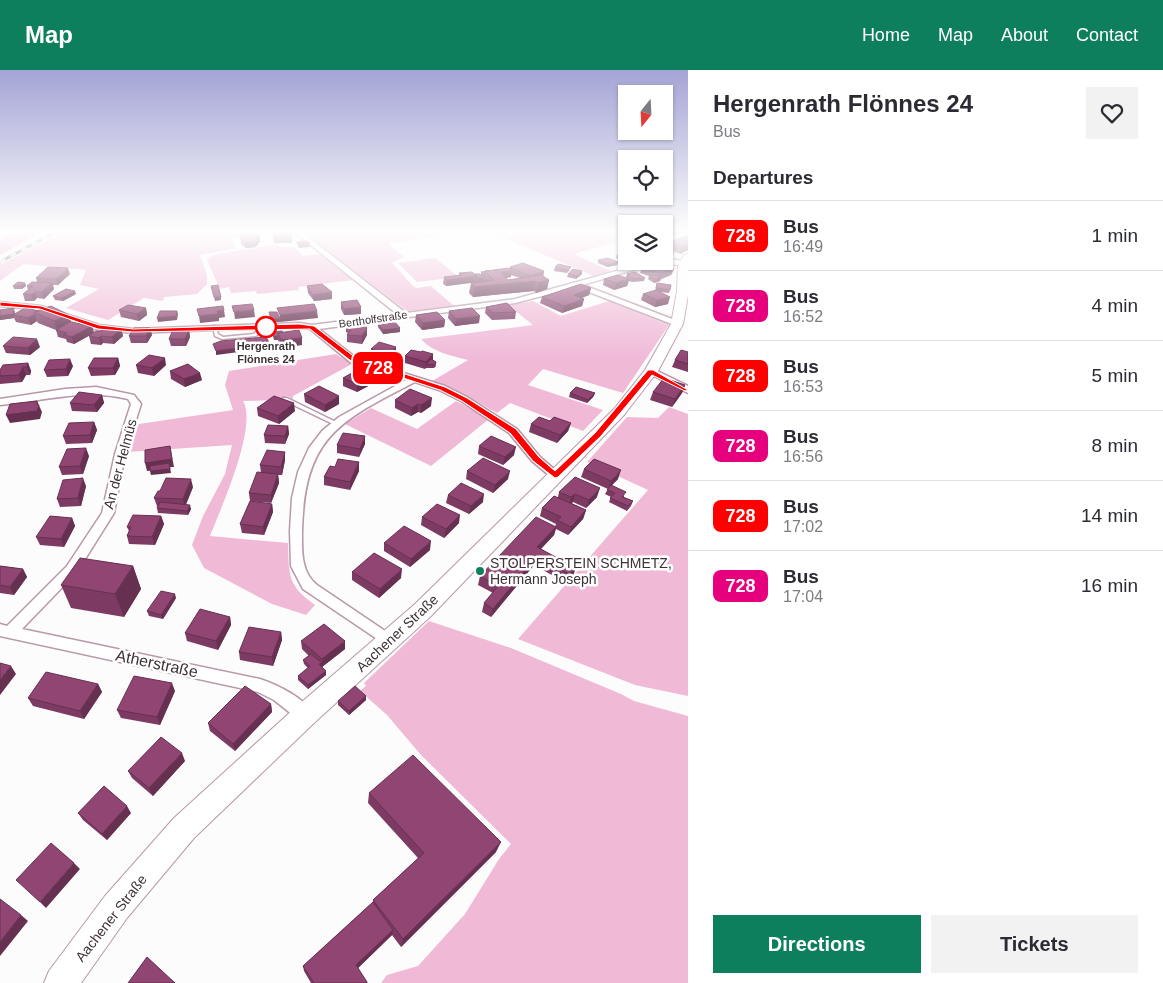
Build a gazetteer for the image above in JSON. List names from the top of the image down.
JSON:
{
  "streets": {
    "street": [
      "Bertholfstraße",
      "An der Helmüs",
      "Aachener Straße",
      "Atherstraße"
    ]
  },
  "crossings": [
    ["An der Helmüs", "Atherstraße"],
    ["Aachener Straße", "Atherstraße"]
  ],
  "places": ["Hergenrath Flönnes 24", "STOLPERSTEIN SCHMETZ, Hermann Joseph"],
  "lines": ["bus line 728"],
  "north": "bottom",
  "page": {
    "header": "Map",
    "nav": [
      "Home",
      "Map",
      "About",
      "Contact"
    ],
    "on_map": "728",
    "heading": [
      ["Hergenrath Flönnes 24", "Bus"],
      "Departures"
    ],
    "list": [
      {
        "mark": "728",
        "name": "Bus",
        "note": "16:49",
        "value": "1 min"
      },
      {
        "mark": "728",
        "name": "Bus",
        "note": "16:52",
        "value": "4 min"
      },
      {
        "mark": "728",
        "name": "Bus",
        "note": "16:53",
        "value": "5 min"
      },
      {
        "mark": "728",
        "name": "Bus",
        "note": "16:56",
        "value": "8 min"
      },
      {
        "mark": "728",
        "name": "Bus",
        "note": "17:02",
        "value": "14 min"
      },
      {
        "mark": "728",
        "name": "Bus",
        "note": "17:04",
        "value": "16 min"
      }
    ],
    "buttons": ["Directions", "Tickets"]
  }
}
